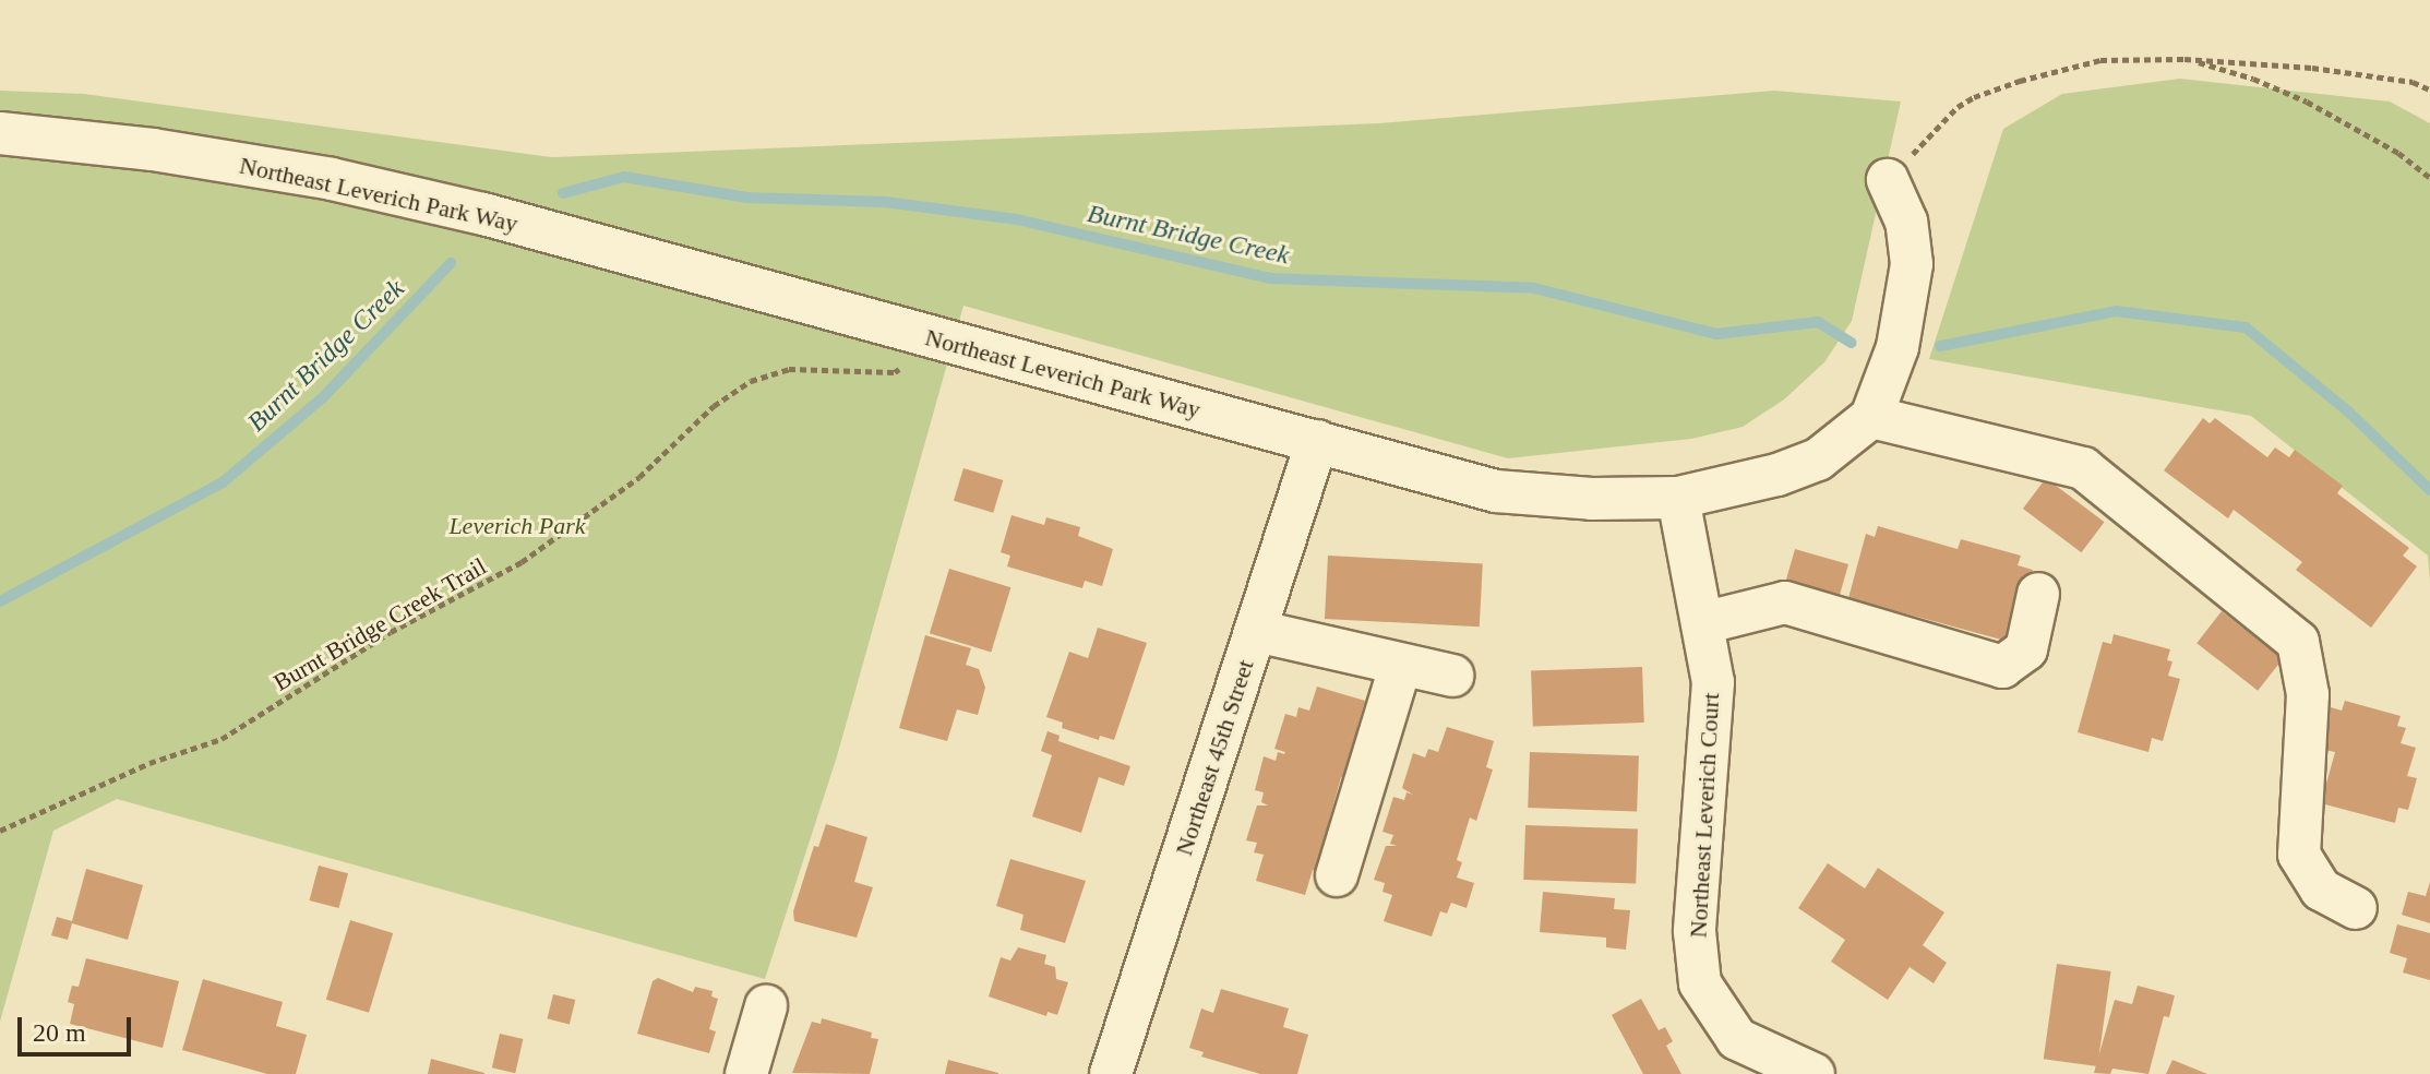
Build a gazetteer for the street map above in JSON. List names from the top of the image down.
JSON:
{
  "streets": {
    "street": ["Northeast Leverich Park Way", "Northeast 45th Street", "Northeast Leverich Court"],
    "path": ["Burnt Bridge Creek Trail"]
  },
  "crossings": [
    ["Northeast Leverich Park Way", "Burnt Bridge Creek Trail"],
    ["Northeast Leverich Park Way", "Northeast 45th Street"],
    ["Northeast Leverich Park Way", "Northeast Leverich Court"]
  ],
  "water": ["Burnt Bridge Creek"],
  "parks": ["Leverich Park"],
  "scale_bar": "20 m"
}
